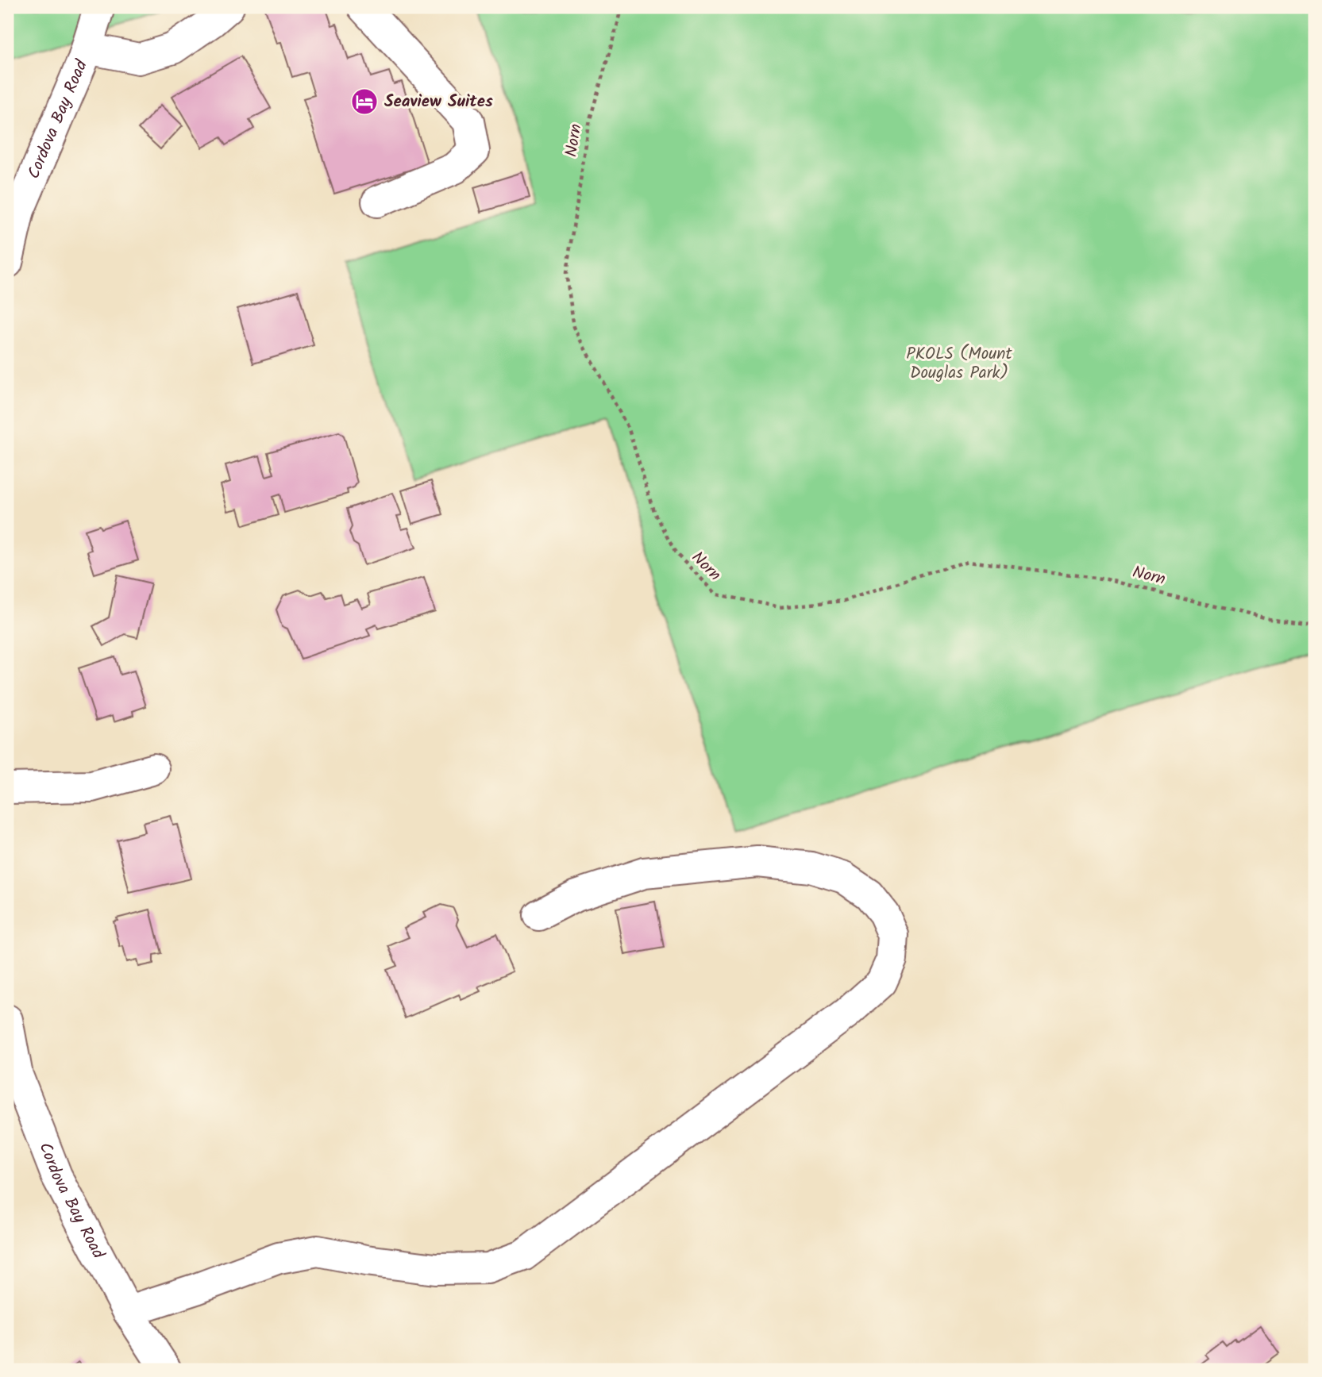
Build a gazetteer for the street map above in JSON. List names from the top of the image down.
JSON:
{
  "streets": {
    "main road": ["Cordova Bay Road"],
    "path": ["Norn"]
  },
  "parks": ["PKOLS (Mount Douglas Park)"],
  "places": {
    "hotel": ["Seaview Suites"]
  }
}
